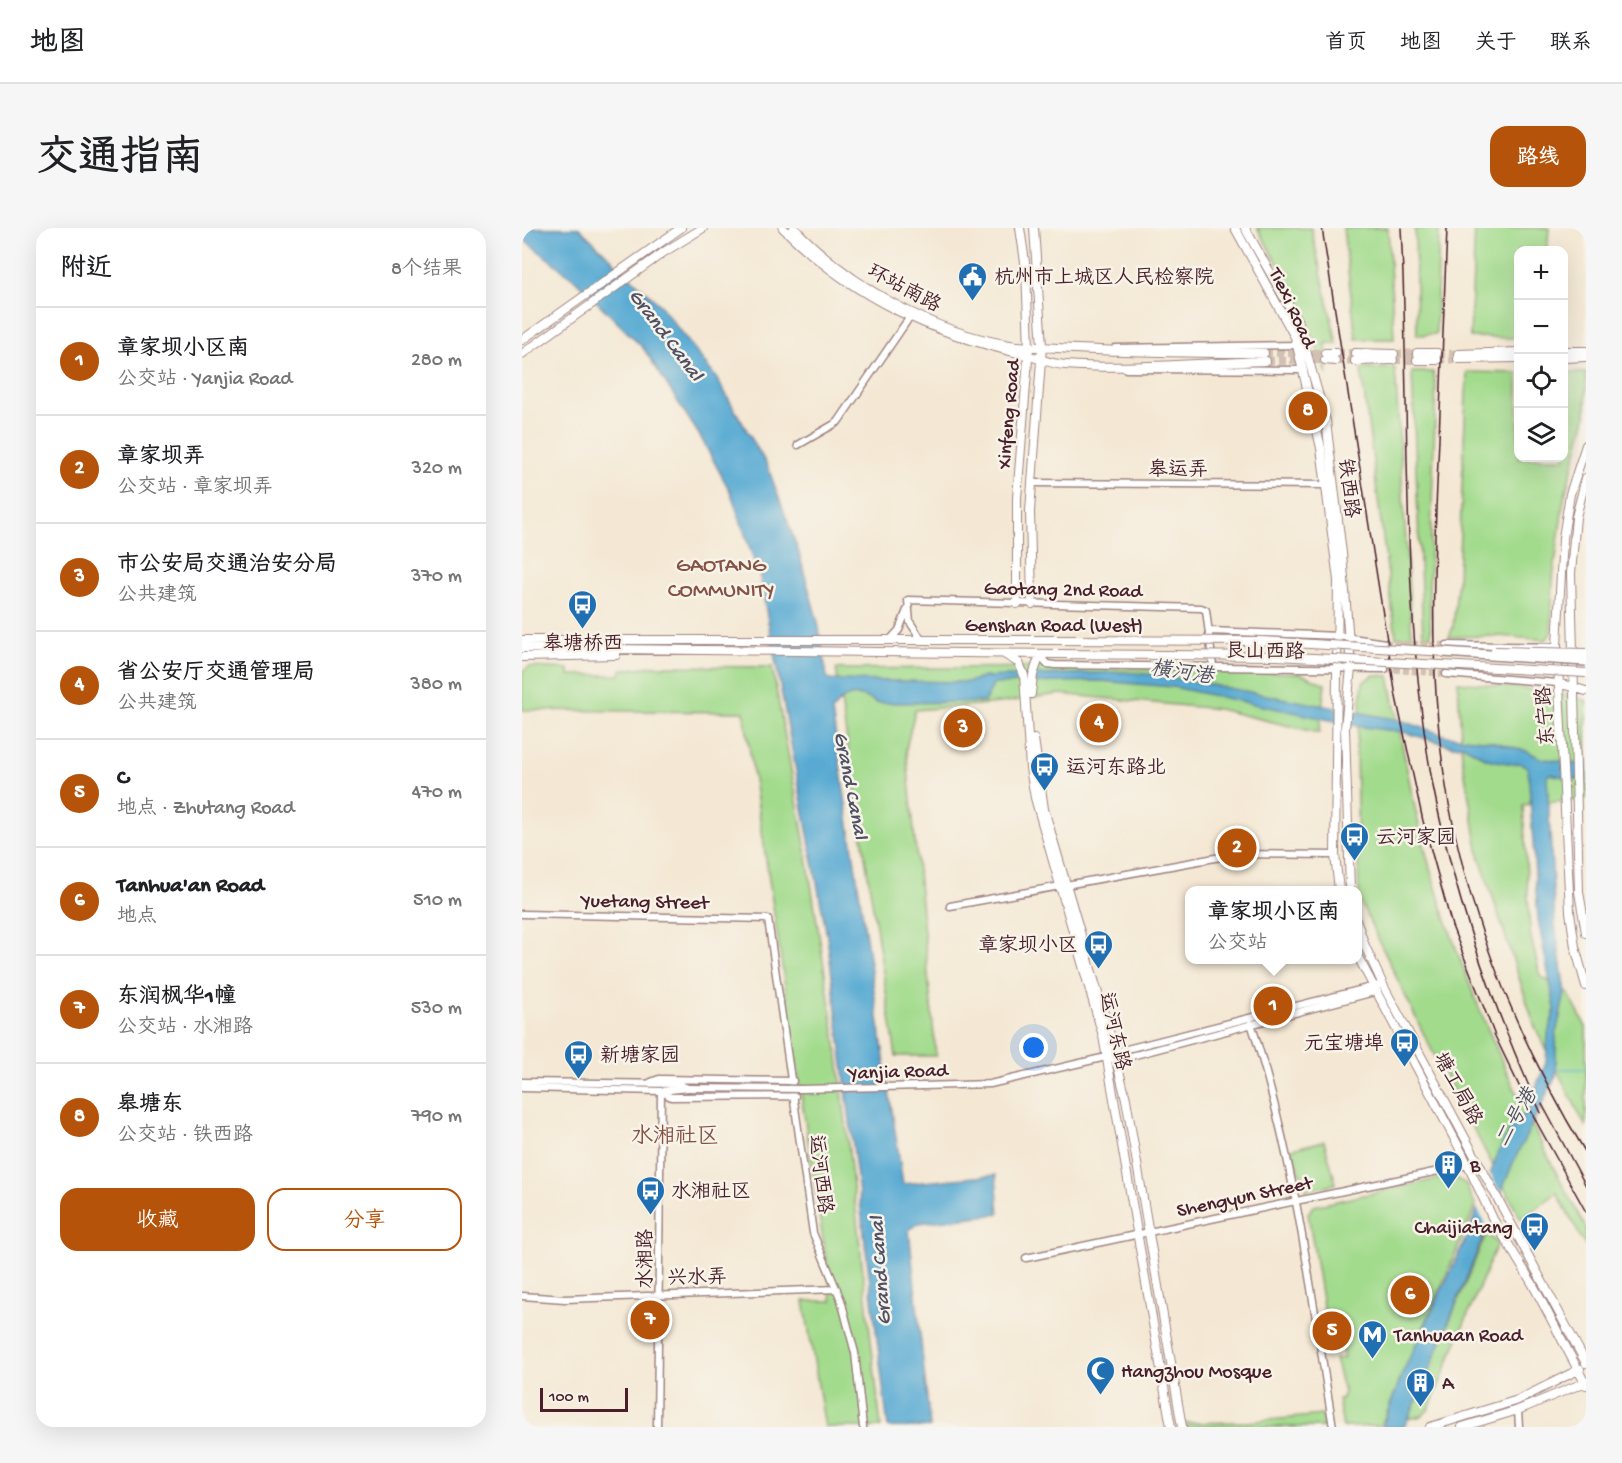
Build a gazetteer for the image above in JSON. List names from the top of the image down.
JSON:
{
  "streets": {
    "main road": [
      "环站南路",
      "Tiexi Road",
      "Xinfeng Road",
      "铁西路",
      "Genshan Road (West)",
      "东宁路",
      "运河东路",
      "塘工局路"
    ],
    "street": [
      "皋运弄",
      "Gaotang 2nd Road",
      "艮山西路",
      "Yuetang Street",
      "Yanjia Road",
      "运河西路",
      "Shengyun Street",
      "水湘路",
      "兴水弄"
    ]
  },
  "crossings": [
    ["环站南路", "Tiexi Road"],
    ["环站南路", "Xinfeng Road"],
    ["环站南路", "铁西路"],
    ["Tiexi Road", "铁西路"],
    ["Xinfeng Road", "皋运弄"],
    ["Xinfeng Road", "Gaotang 2nd Road"],
    ["皋运弄", "铁西路"],
    ["铁西路", "艮山西路"],
    ["Gaotang 2nd Road", "艮山西路"],
    ["Genshan Road (West)", "艮山西路"],
    ["Genshan Road (West)", "运河东路"],
    ["艮山西路", "运河东路"],
    ["Yuetang Street", "运河西路"],
    ["运河东路", "Yanjia Road"],
    ["运河东路", "Shengyun Street"],
    ["Yanjia Road", "运河西路"],
    ["Yanjia Road", "水湘路"],
    ["塘工局路", "Shengyun Street"],
    ["运河西路", "兴水弄"],
    ["水湘路", "兴水弄"]
  ],
  "districts": ["GAOTANG COMMUNITY", "水湘社区"],
  "water": ["Grand Canal", "横河港", "二号港"],
  "places": {
    "public building": ["杭州市上城区人民检察院"],
    "bus stop": [
      "皋塘桥西",
      "运河东路北",
      "云河家园",
      "章家坝小区",
      "元宝塘埠",
      "新塘家园",
      "水湘社区",
      "Chaijiatang"
    ],
    "building": ["B", "A"],
    "metro station": ["Tanhuaan Road"],
    "mosque": ["Hangzhou Mosque"]
  },
  "scale_bar": "100 m",
  "page": {
    "header": "地图",
    "nav": [
      "首页",
      "地图",
      "关于",
      "联系"
    ],
    "title": "交通指南",
    "buttons": [
      "路线",
      ["收藏", "分享"]
    ],
    "heading": ["附近", "8个结果"],
    "map_buttons": ["+", "−"],
    "list": [
      {
        "mark": "1",
        "name": "章家坝小区南",
        "note": "公交站 · Yanjia Road",
        "value": "280 m"
      },
      {
        "mark": "2",
        "name": "章家坝弄",
        "note": "公交站 · 章家坝弄",
        "value": "320 m"
      },
      {
        "mark": "3",
        "name": "市公安局交通治安分局",
        "note": "公共建筑",
        "value": "370 m"
      },
      {
        "mark": "4",
        "name": "省公安厅交通管理局",
        "note": "公共建筑",
        "value": "380 m"
      },
      {
        "mark": "5",
        "name": "C",
        "note": "地点 · Zhutang Road",
        "value": "470 m"
      },
      {
        "mark": "6",
        "name": "Tanhua'an Road",
        "note": "地点",
        "value": "510 m"
      },
      {
        "mark": "7",
        "name": "东润枫华1幢",
        "note": "公交站 · 水湘路",
        "value": "530 m"
      },
      {
        "mark": "8",
        "name": "皋塘东",
        "note": "公交站 · 铁西路",
        "value": "790 m"
      }
    ],
    "pins": [
      "8",
      "4",
      "3",
      "2",
      "1",
      "6",
      "7",
      "5"
    ],
    "popup": ["章家坝小区南", "公交站"],
    "scale": "100 m"
  }
}
